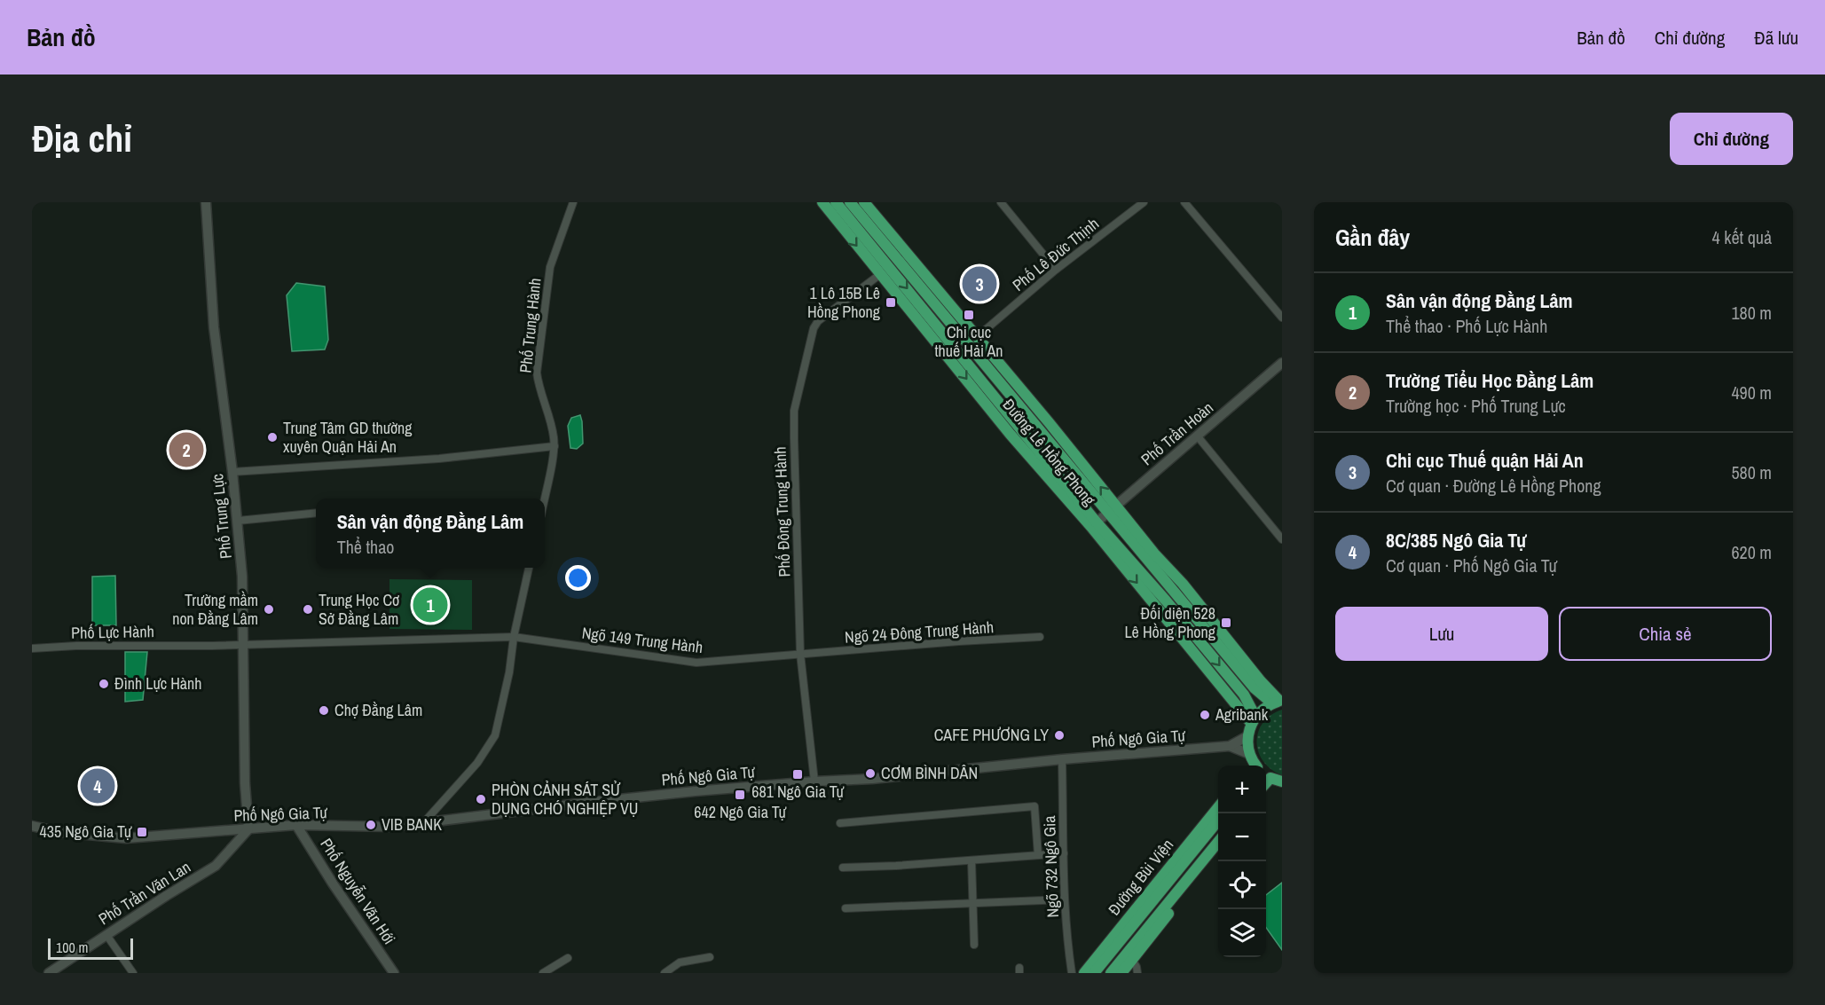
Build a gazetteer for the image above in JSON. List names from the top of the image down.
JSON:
{
  "streets": {
    "main road": ["Đường Lê Hồng Phong", "Đường Bùi Viện"],
    "street": [
      "Phố Lê Đức Thịnh",
      "Phố Trung Hành",
      "Phố Trần Hoàn",
      "Phố Đông Trung Hành",
      "Phố Trung Lực",
      "Phố Lực Hành",
      "Ngõ 24 Đông Trung Hành",
      "Ngõ 149 Trung Hành",
      "Phố Ngô Gia Tự",
      "Ngõ 732 Ngô Gia",
      "Phố Nguyễn Văn Hới",
      "Phố Trần Văn Lan"
    ]
  },
  "crossings": [
    ["Phố Lê Đức Thịnh", "Đường Lê Hồng Phong"],
    ["Phố Trần Hoàn", "Đường Lê Hồng Phong"],
    ["Đường Lê Hồng Phong", "Phố Đông Trung Hành"],
    ["Phố Đông Trung Hành", "Ngõ 24 Đông Trung Hành"],
    ["Phố Đông Trung Hành", "Ngõ 149 Trung Hành"],
    ["Phố Đông Trung Hành", "Phố Ngô Gia Tự"],
    ["Phố Trung Lực", "Phố Lực Hành"],
    ["Phố Trung Lực", "Phố Ngô Gia Tự"],
    ["Phố Trung Lực", "Phố Trần Văn Lan"],
    ["Phố Lực Hành", "Ngõ 149 Trung Hành"],
    ["Ngõ 24 Đông Trung Hành", "Ngõ 149 Trung Hành"],
    ["Phố Ngô Gia Tự", "Ngõ 732 Ngô Gia"],
    ["Phố Ngô Gia Tự", "Phố Nguyễn Văn Hới"],
    ["Phố Ngô Gia Tự", "Phố Trần Văn Lan"]
  ],
  "places": {
    "transit": [
      "1 Lô 15B Lê Hồng Phong",
      "Chi cục thuế Hải An",
      "Đối diện 528 Lê Hồng Phong",
      "681 Ngô Gia Tự",
      "642 Ngô Gia Tự",
      "435 Ngô Gia Tự"
    ],
    "other": [
      "Trung Tâm GD thường xuyên Quận Hải An",
      "Trường mầm non Đằng Lâm",
      "Trung Học Cơ Sở Đằng Lâm",
      "Đình Lực Hành",
      "Chợ Đằng Lâm",
      "Agribank",
      "CAFE PHƯƠNG LY",
      "CƠM BÌNH DÂN",
      "PHÒN CẢNH SÁT SỬ DỤNG CHÓ NGHIỆP VỤ",
      "VIB BANK"
    ]
  },
  "scale_bar": "100 m",
  "page": {
    "header": "Bản đồ",
    "nav": ["Bản đồ", "Chỉ đường", "Đã lưu"],
    "buttons": [
      "Chỉ đường",
      ["Lưu", "Chia sẻ"]
    ],
    "title": "Địa chỉ",
    "heading": ["Gần đây", "4 kết quả"],
    "pins": [
      "3",
      "2",
      "1",
      "4"
    ],
    "list": [
      {
        "mark": "1",
        "name": "Sân vận động Đằng Lâm",
        "note": "Thể thao · Phố Lực Hành",
        "value": "180 m"
      },
      {
        "mark": "2",
        "name": "Trường Tiểu Học Đằng Lâm",
        "note": "Trường học · Phố Trung Lực",
        "value": "490 m"
      },
      {
        "mark": "3",
        "name": "Chi cục Thuế quận Hải An",
        "note": "Cơ quan · Đường Lê Hồng Phong",
        "value": "580 m"
      },
      {
        "mark": "4",
        "name": "8C/385 Ngô Gia Tự",
        "note": "Cơ quan · Phố Ngô Gia Tự",
        "value": "620 m"
      }
    ],
    "popup": ["Sân vận động Đằng Lâm", "Thể thao"],
    "map_buttons": ["+", "−"],
    "scale": "100 m"
  }
}
